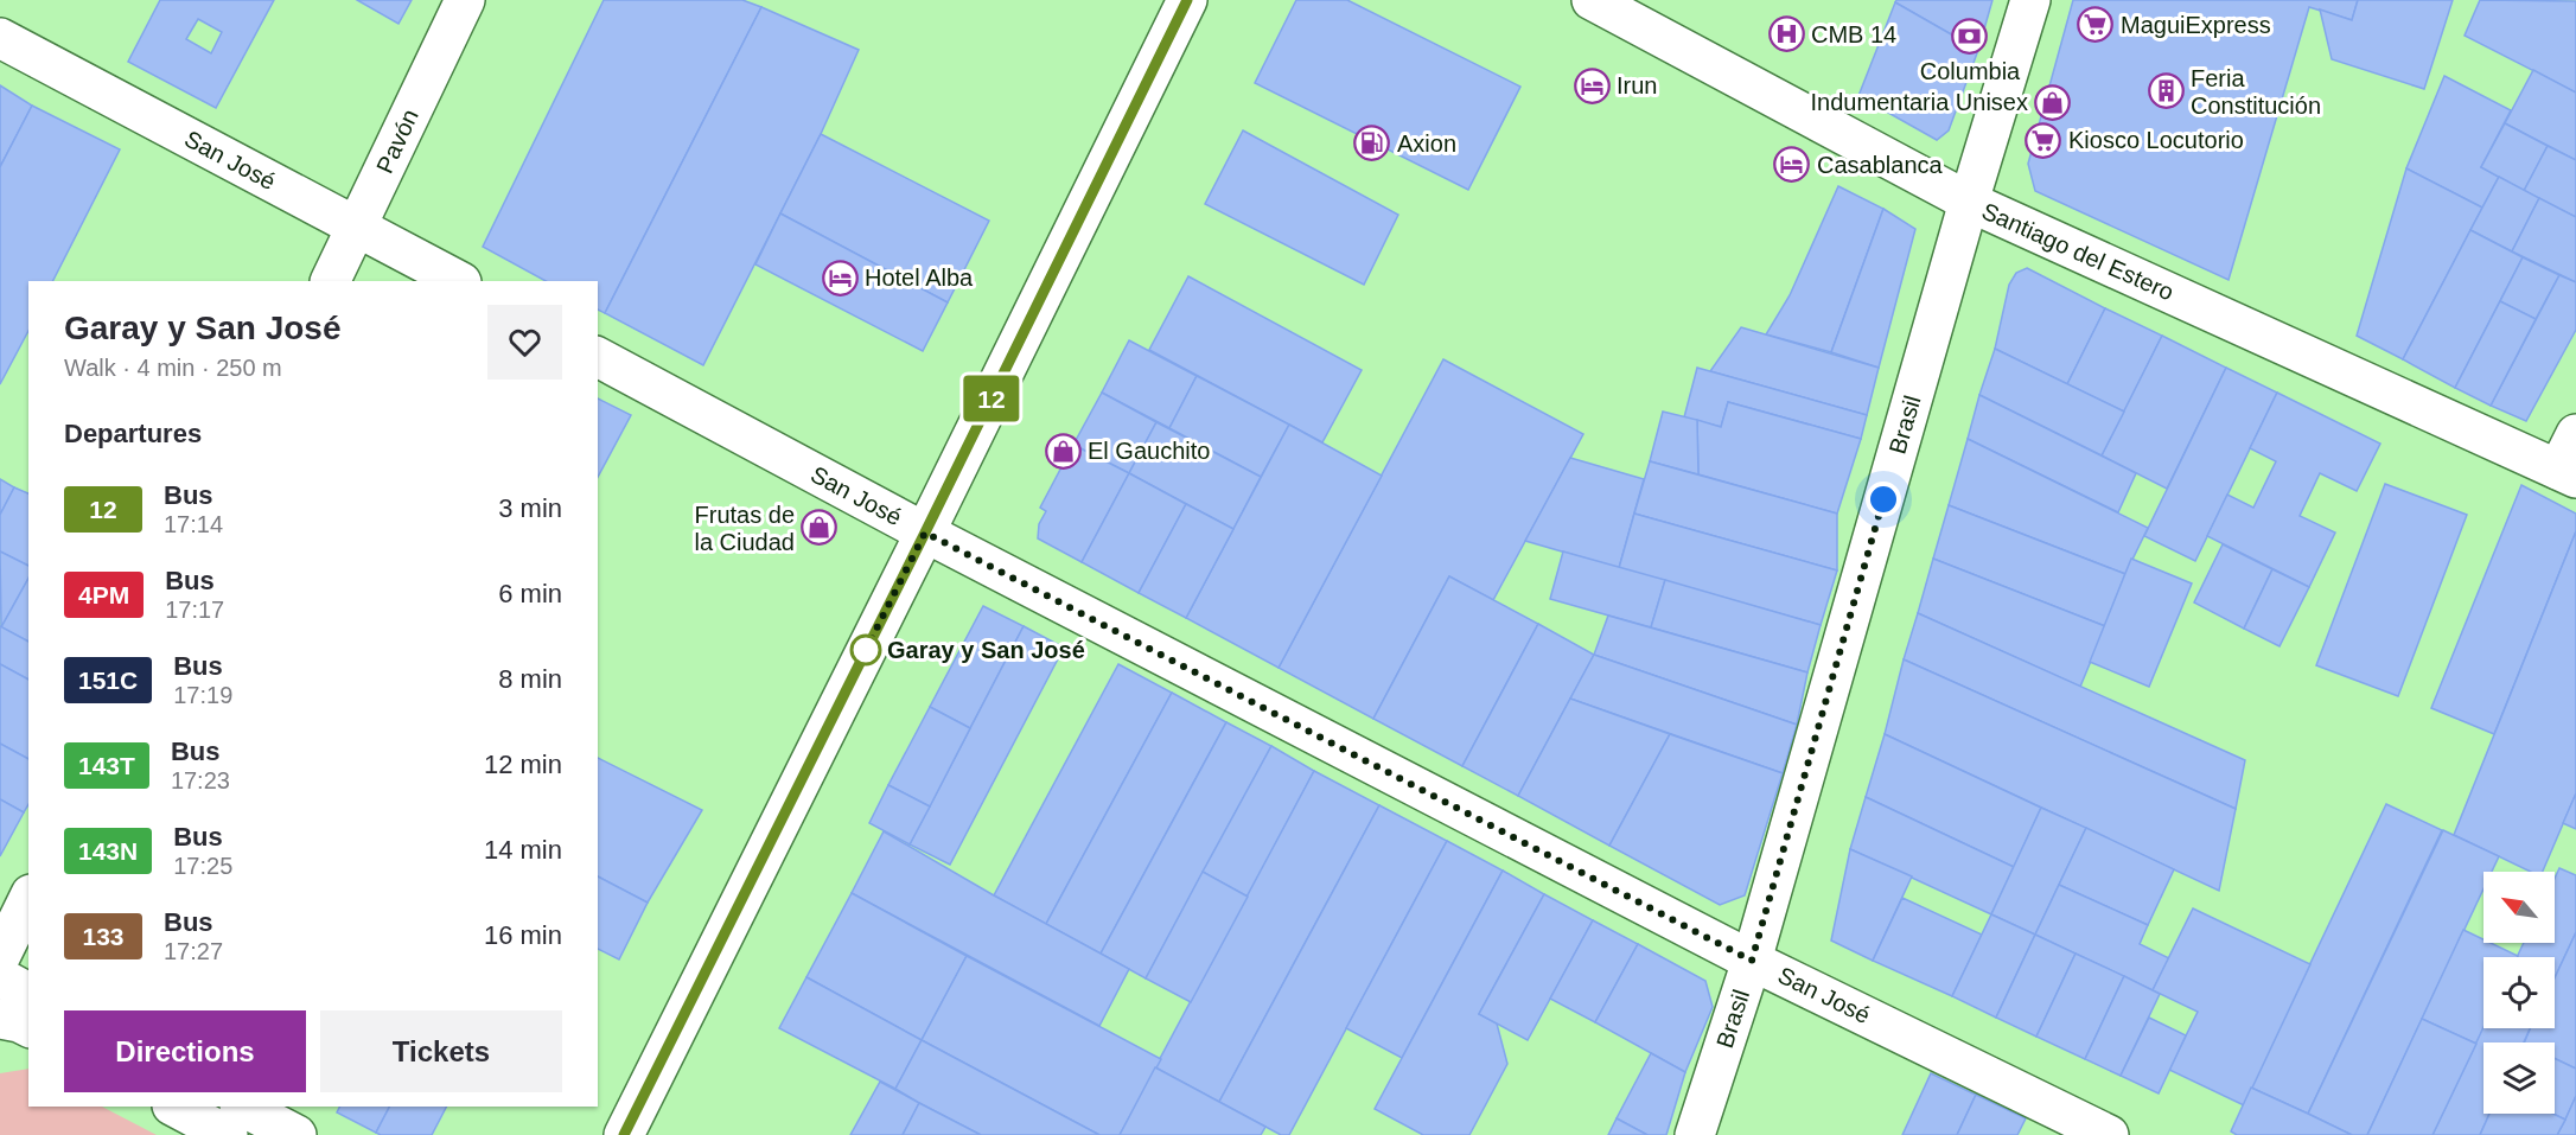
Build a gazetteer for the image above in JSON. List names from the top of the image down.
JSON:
{
  "streets": {
    "street": [
      "Pavón",
      "San José",
      "Santiago del Estero",
      "Brasil"
    ]
  },
  "crossings": [
    ["Pavón", "San José"],
    ["San José", "Brasil"],
    ["Santiago del Estero", "Brasil"]
  ],
  "places": {
    "supermarket": ["MaguiExpress", "Kiosco Locutorio"],
    "hospital": ["CMB 14"],
    "bank": ["Columbia"],
    "hotel": ["Irun", "Casablanca", "Hotel Alba"],
    "building": ["Feria Constitución"],
    "shop": ["Indumentaria Unisex", "El Gauchito", "Frutas de la Ciudad"],
    "fuel station": ["Axion"],
    "other": ["Garay y San José"]
  },
  "lines": ["bus line 12"],
  "north": "top left",
  "page": {
    "on_map": "12",
    "heading": [
      ["Garay y San José", "Walk · 4 min · 250 m"],
      "Departures"
    ],
    "list": [
      {
        "mark": "12",
        "name": "Bus",
        "note": "17:14",
        "value": "3 min"
      },
      {
        "mark": "4PM",
        "name": "Bus",
        "note": "17:17",
        "value": "6 min"
      },
      {
        "mark": "151C",
        "name": "Bus",
        "note": "17:19",
        "value": "8 min"
      },
      {
        "mark": "143T",
        "name": "Bus",
        "note": "17:23",
        "value": "12 min"
      },
      {
        "mark": "143N",
        "name": "Bus",
        "note": "17:25",
        "value": "14 min"
      },
      {
        "mark": "133",
        "name": "Bus",
        "note": "17:27",
        "value": "16 min"
      }
    ],
    "buttons": ["Directions", "Tickets"]
  }
}
